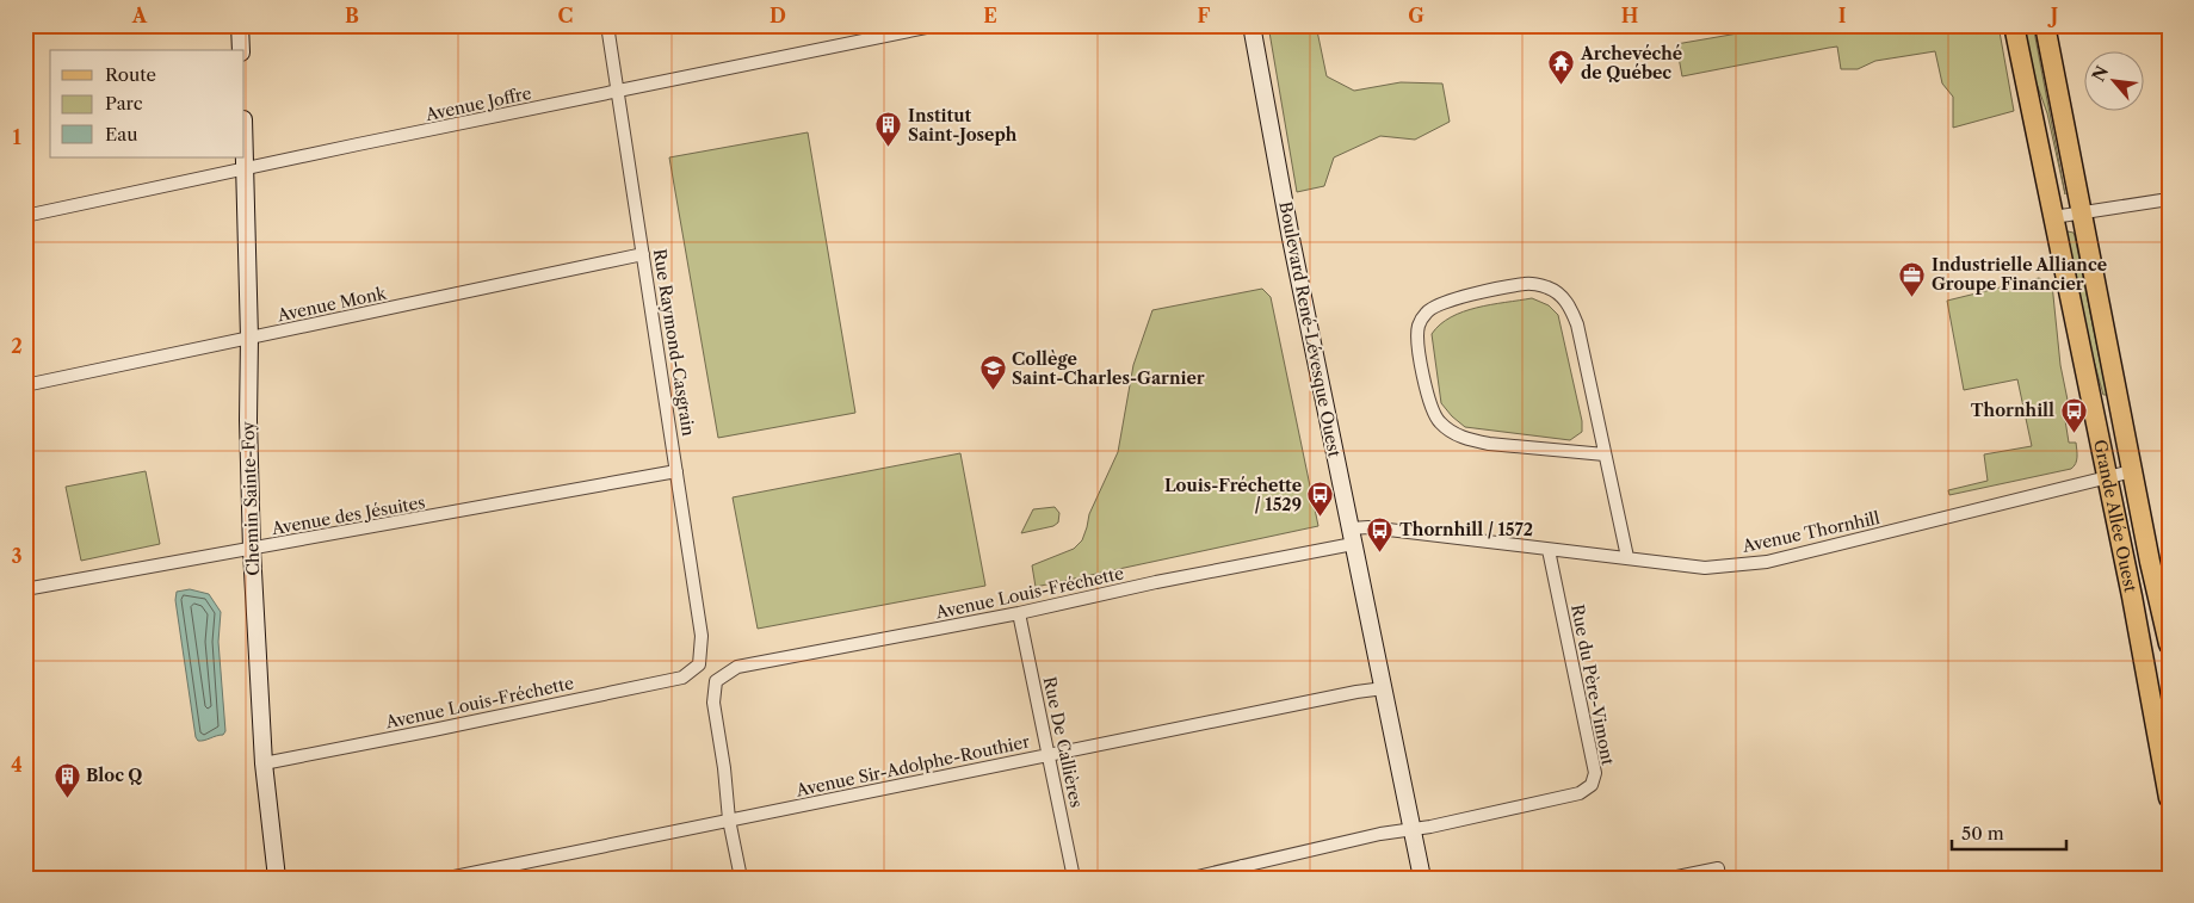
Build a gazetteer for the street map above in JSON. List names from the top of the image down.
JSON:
{
  "streets": {
    "main road": ["Boulevard René-Lévesque Ouest", "Chemin Sainte-Foy", "Grande Allée Ouest"],
    "street": [
      "Avenue Joffre",
      "Avenue Monk",
      "Rue Raymond-Casgrain",
      "Avenue des Jésuites",
      "Avenue Thornhill",
      "Avenue Louis-Fréchette",
      "Rue du Père-Vimont",
      "Rue De Callières",
      "Avenue Sir-Adolphe-Routhier"
    ]
  },
  "crossings": [
    ["Avenue Joffre", "Rue Raymond-Casgrain"],
    ["Avenue Joffre", "Chemin Sainte-Foy"],
    ["Avenue Monk", "Rue Raymond-Casgrain"],
    ["Avenue Monk", "Chemin Sainte-Foy"],
    ["Boulevard René-Lévesque Ouest", "Avenue Thornhill"],
    ["Boulevard René-Lévesque Ouest", "Avenue Louis-Fréchette"],
    ["Boulevard René-Lévesque Ouest", "Rue du Père-Vimont"],
    ["Boulevard René-Lévesque Ouest", "Avenue Sir-Adolphe-Routhier"],
    ["Rue Raymond-Casgrain", "Avenue des Jésuites"],
    ["Rue Raymond-Casgrain", "Avenue Louis-Fréchette"],
    ["Chemin Sainte-Foy", "Avenue des Jésuites"],
    ["Chemin Sainte-Foy", "Avenue Louis-Fréchette"],
    ["Grande Allée Ouest", "Avenue Thornhill"],
    ["Avenue Thornhill", "Avenue Louis-Fréchette"],
    ["Avenue Thornhill", "Rue du Père-Vimont"],
    ["Avenue Louis-Fréchette", "Rue De Callières"],
    ["Avenue Louis-Fréchette", "Avenue Sir-Adolphe-Routhier"],
    ["Rue De Callières", "Avenue Sir-Adolphe-Routhier"]
  ],
  "places": {
    "temple": ["Archevéché de Québec"],
    "building": ["Institut Saint-Joseph", "Bloc Q"],
    "office": ["Industrielle Alliance Groupe Financier"],
    "school or university": ["Collège Saint-Charles-Garnier"],
    "bus stop": ["Thornhill", "Louis-Fréchette / 1529", "Thornhill / 1572"]
  },
  "legend": ["Route", "Parc", "Eau"],
  "scale_bar": "50 m",
  "north": "top left",
  "grid": {
    "columns": [
      "A",
      "B",
      "C",
      "D",
      "E",
      "F",
      "G",
      "H",
      "I",
      "J"
    ],
    "rows": [
      "1",
      "2",
      "3",
      "4"
    ]
  }
}
